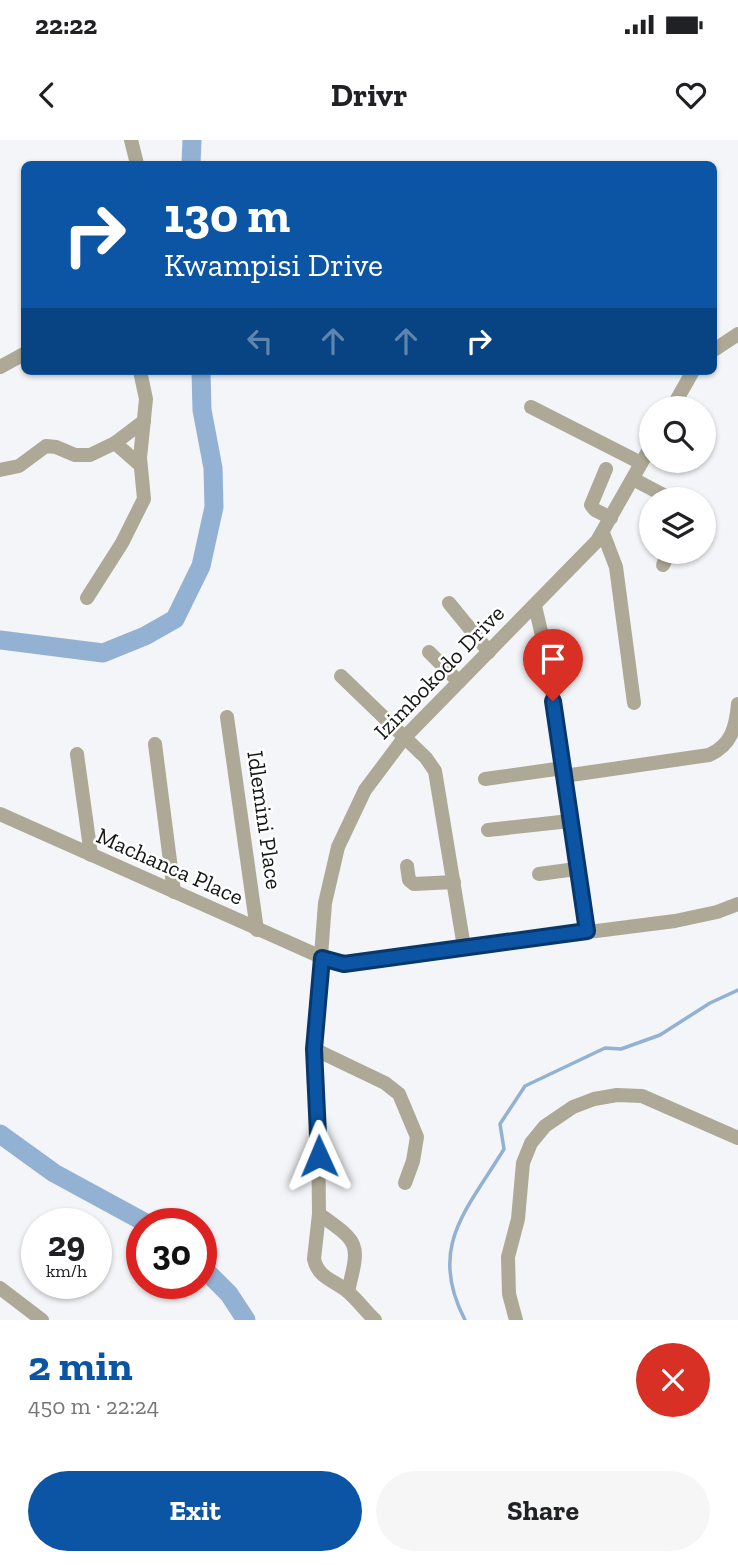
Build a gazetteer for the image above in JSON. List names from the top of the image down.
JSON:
{
  "streets": {
    "street": ["Izimbokodo Drive", "Idlemini Place", "Machanca Place"]
  },
  "crossings": [
    ["Izimbokodo Drive", "Machanca Place"],
    ["Idlemini Place", "Machanca Place"]
  ],
  "page": {
    "status": "22:22",
    "header": "Drivr",
    "turn": ["130 m", "Kwampisi Drive"],
    "speed": "29 km/h",
    "limit": "30",
    "heading": ["2 min", "450 m · 22:24"],
    "buttons": ["Exit", "Share"]
  }
}
